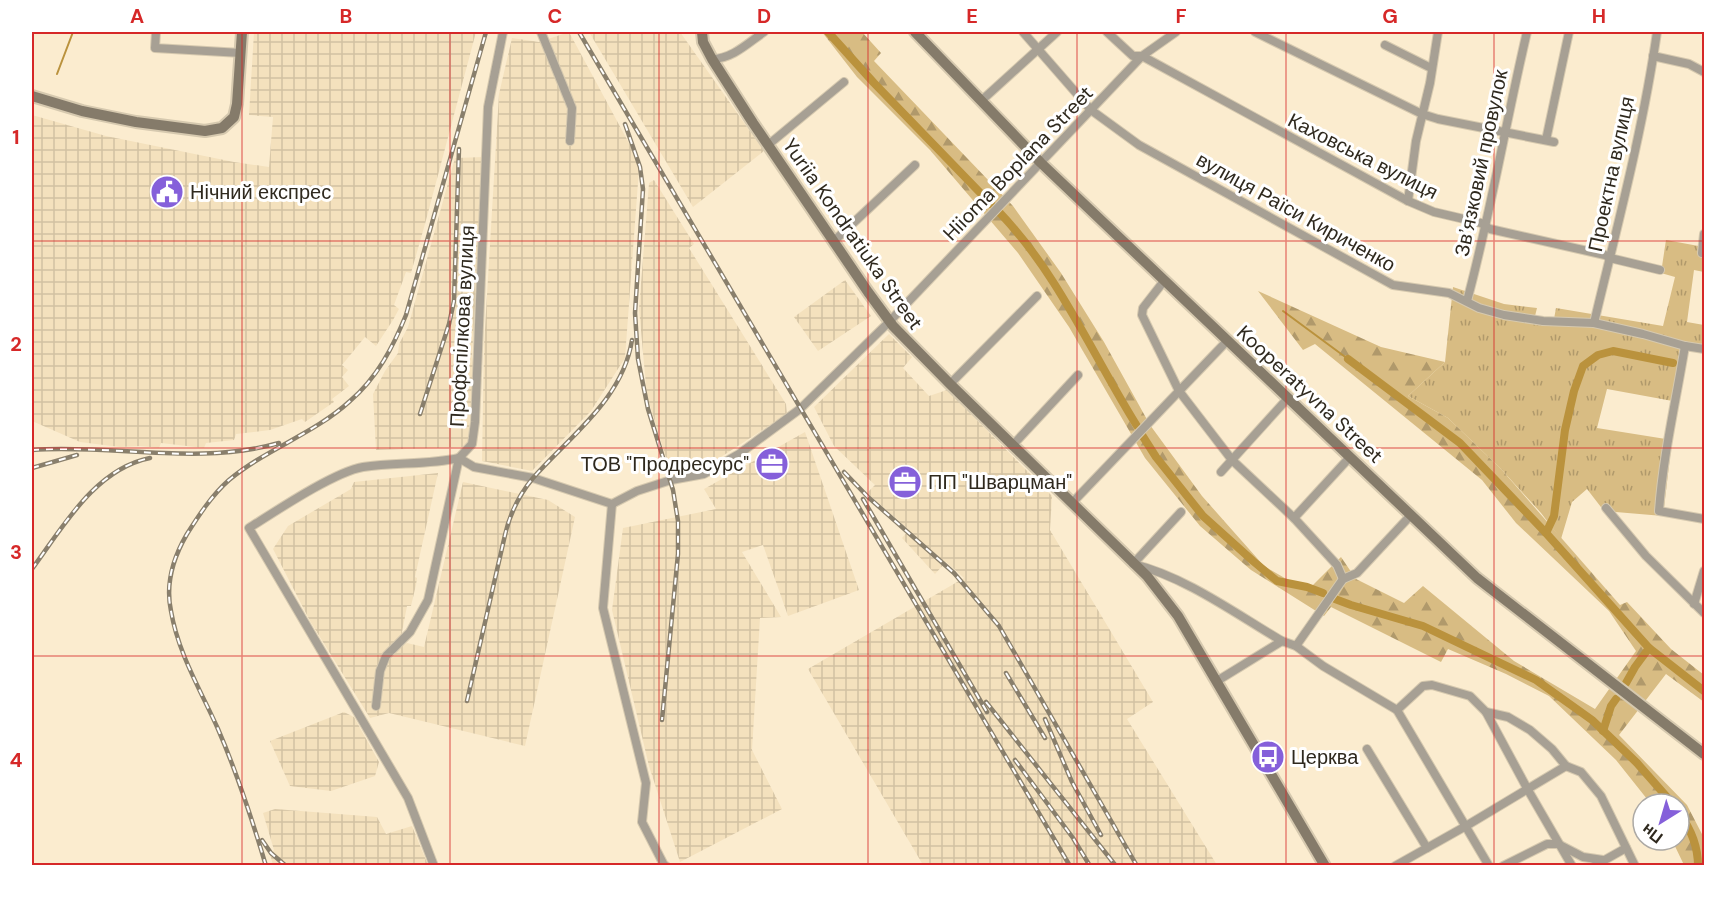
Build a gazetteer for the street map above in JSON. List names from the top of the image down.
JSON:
{
  "streets": {
    "street": [
      "Каховська вулиця",
      "Hiioma Boplana Street",
      "Звʼязковий провулок",
      "Проектна вулиця",
      "вулиця Раїси Кириченко",
      "Yuriia Kondratiuka Street",
      "Профспілкова вулиця",
      "Kooperatyvna Street"
    ]
  },
  "crossings": [
    ["Каховська вулиця", "Hiioma Boplana Street"],
    ["Каховська вулиця", "Звʼязковий провулок"],
    ["Каховська вулиця", "Проектна вулиця"],
    ["Hiioma Boplana Street", "вулиця Раїси Кириченко"],
    ["Hiioma Boplana Street", "Yuriia Kondratiuka Street"],
    ["Hiioma Boplana Street", "Kooperatyvna Street"],
    ["Звʼязковий провулок", "вулиця Раїси Кириченко"],
    ["Проектна вулиця", "вулиця Раїси Кириченко"]
  ],
  "places": {
    "public building": ["Нічний експрес"],
    "office": ["ТОВ \"Продресурс\"", "ПП \"Шварцман\""],
    "bus stop": ["Церква"]
  },
  "north": "bottom left",
  "grid": {
    "columns": [
      "A",
      "B",
      "C",
      "D",
      "E",
      "F",
      "G",
      "H"
    ],
    "rows": [
      "1",
      "2",
      "3",
      "4"
    ]
  }
}
